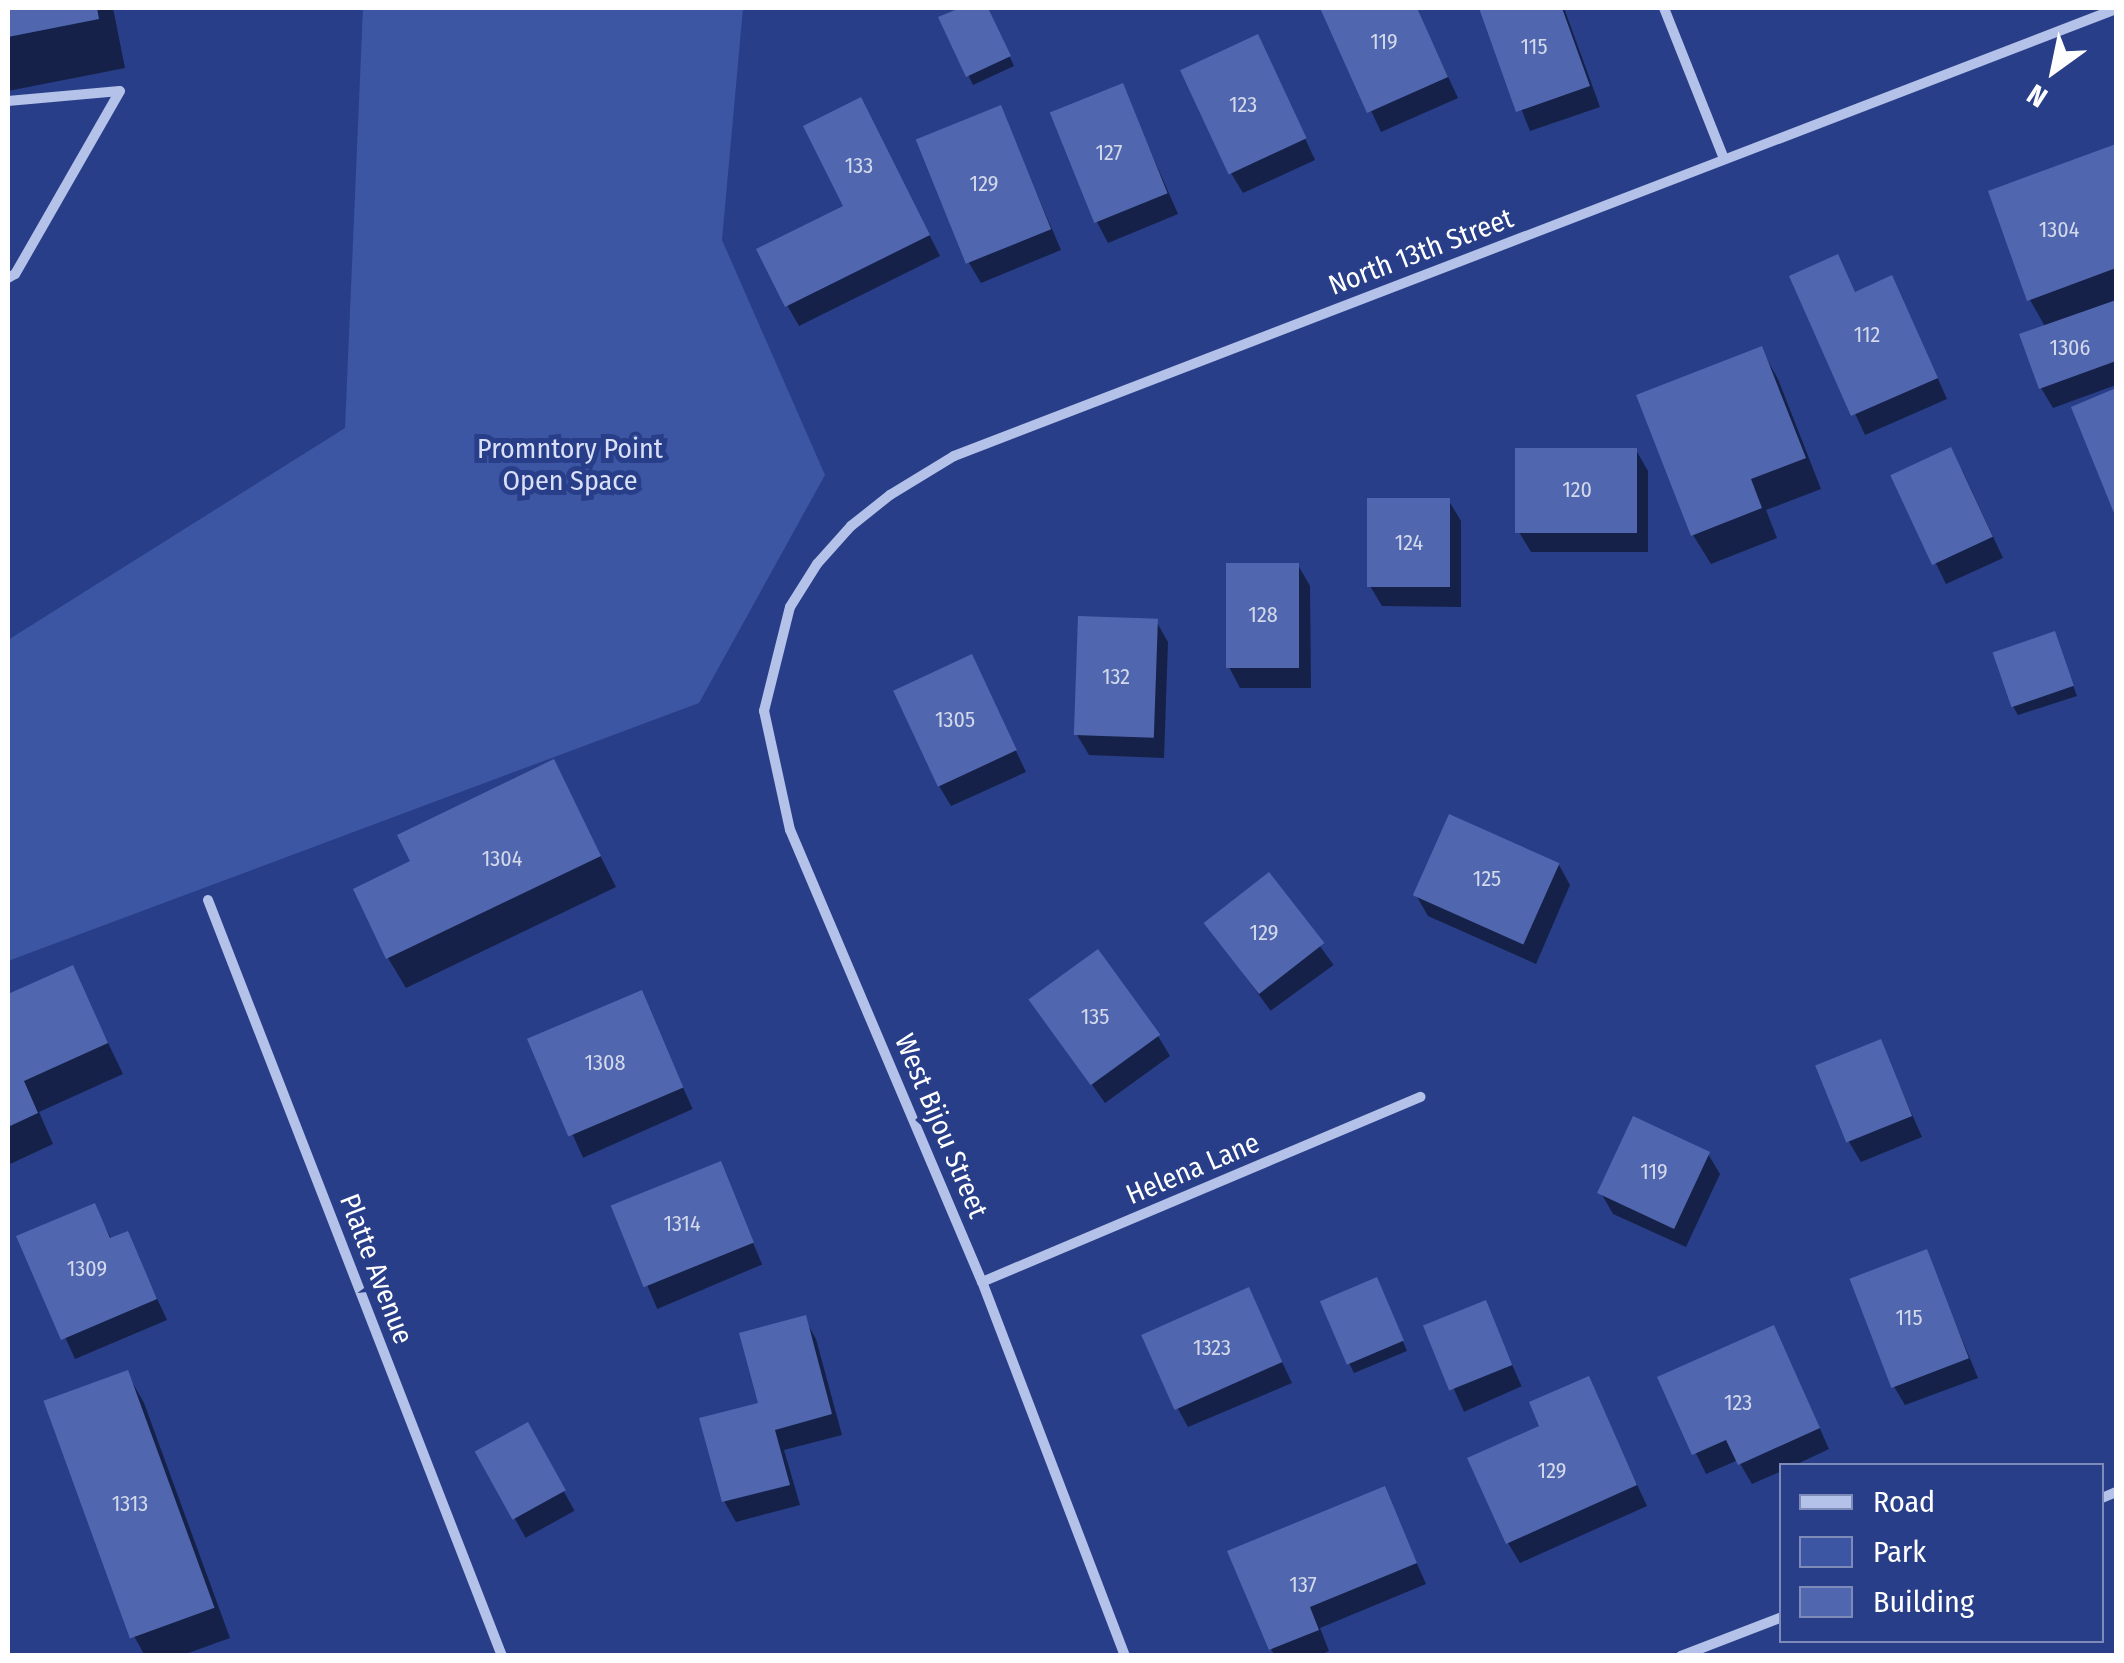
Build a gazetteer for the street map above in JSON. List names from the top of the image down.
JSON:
{
  "streets": {
    "street": [
      "North 13th Street",
      "West Bijou Street",
      "Helena Lane",
      "Platte Avenue"
    ]
  },
  "crossings": [
    ["North 13th Street", "West Bijou Street"],
    ["West Bijou Street", "Helena Lane"]
  ],
  "parks": ["Promntory Point Open Space"],
  "house_numbers": [
    "119",
    "115",
    "123",
    "127",
    "133",
    "129",
    "1304",
    "112",
    "1306",
    "120",
    "124",
    "128",
    "132",
    "1305",
    "1304",
    "125",
    "129",
    "135",
    "1308",
    "119",
    "1314",
    "1309",
    "115",
    "1323",
    "123",
    "129",
    "1313",
    "137"
  ],
  "legend": ["Road", "Park", "Building"],
  "north": "bottom left"
}
